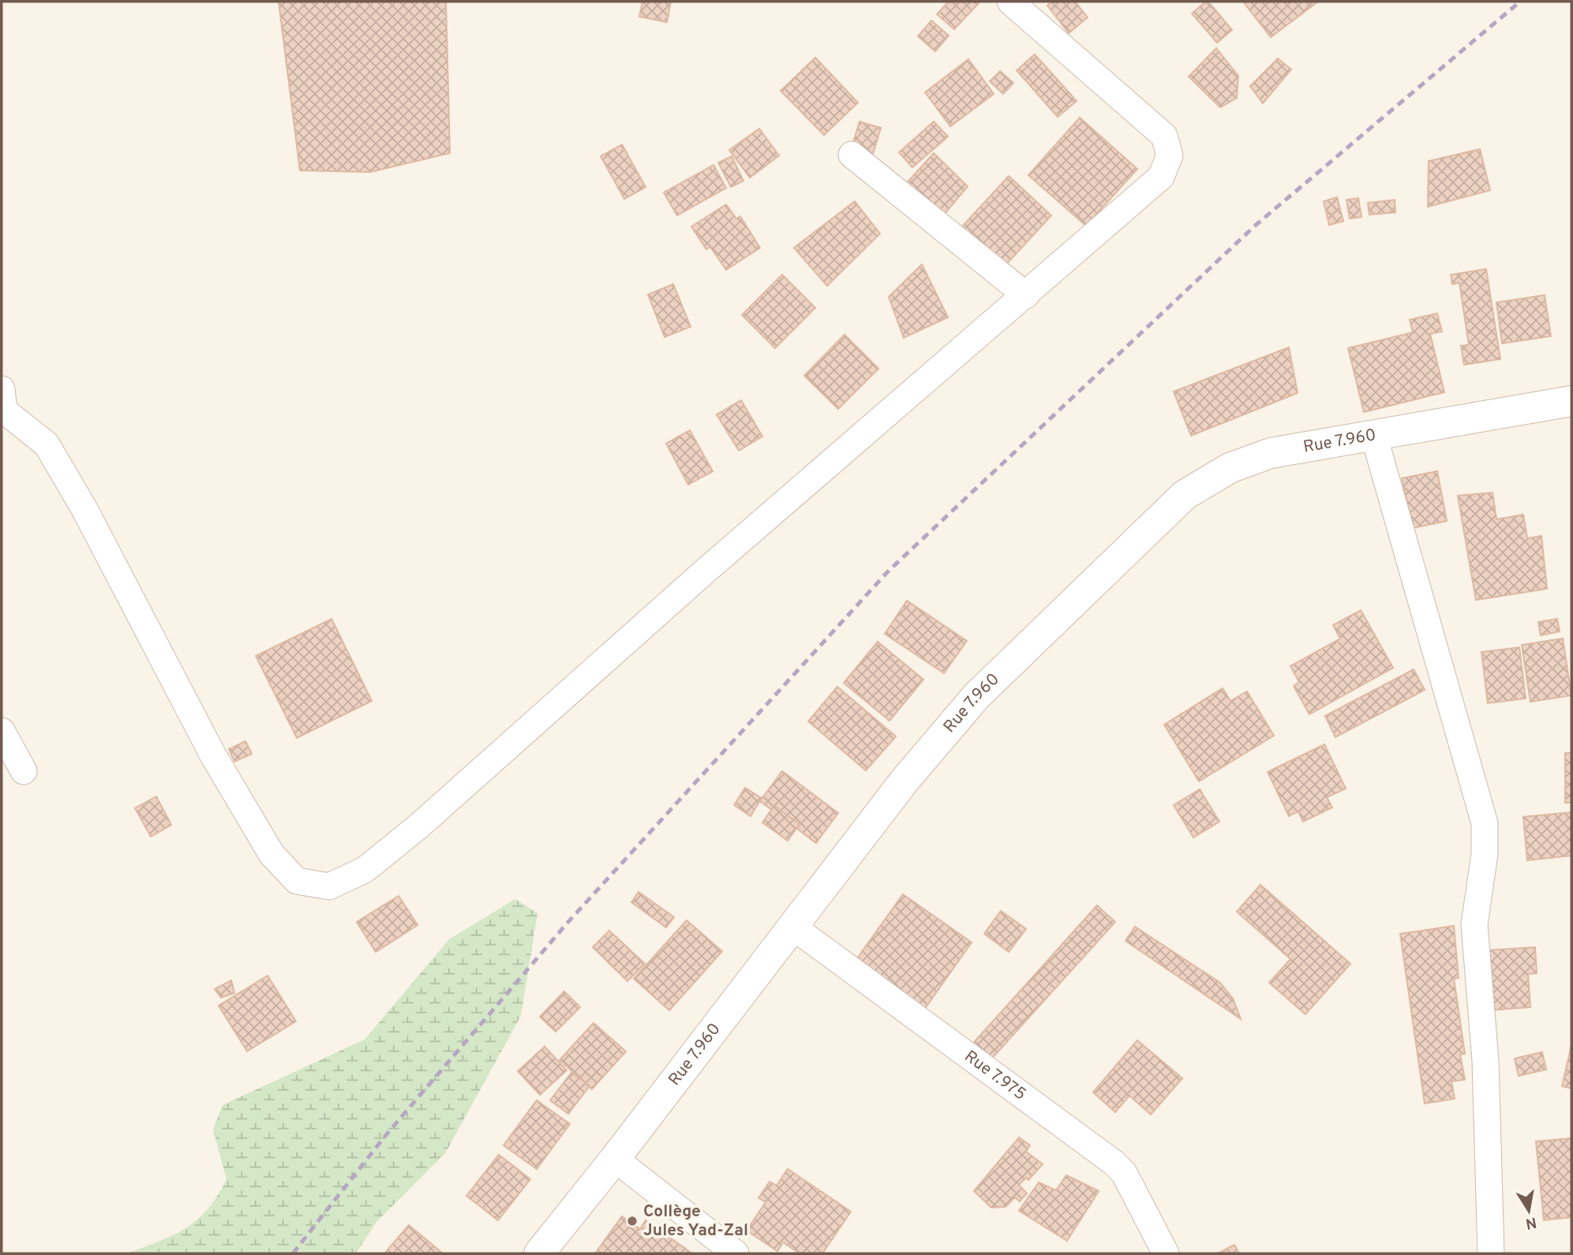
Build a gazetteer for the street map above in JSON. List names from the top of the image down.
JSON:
{
  "streets": {
    "street": ["Rue 7.960", "Rue 7.975"]
  },
  "crossings": [
    ["Rue 7.960", "Rue 7.975"]
  ],
  "places": ["Collège Jules Yad-Zal"],
  "north": "bottom"
}
